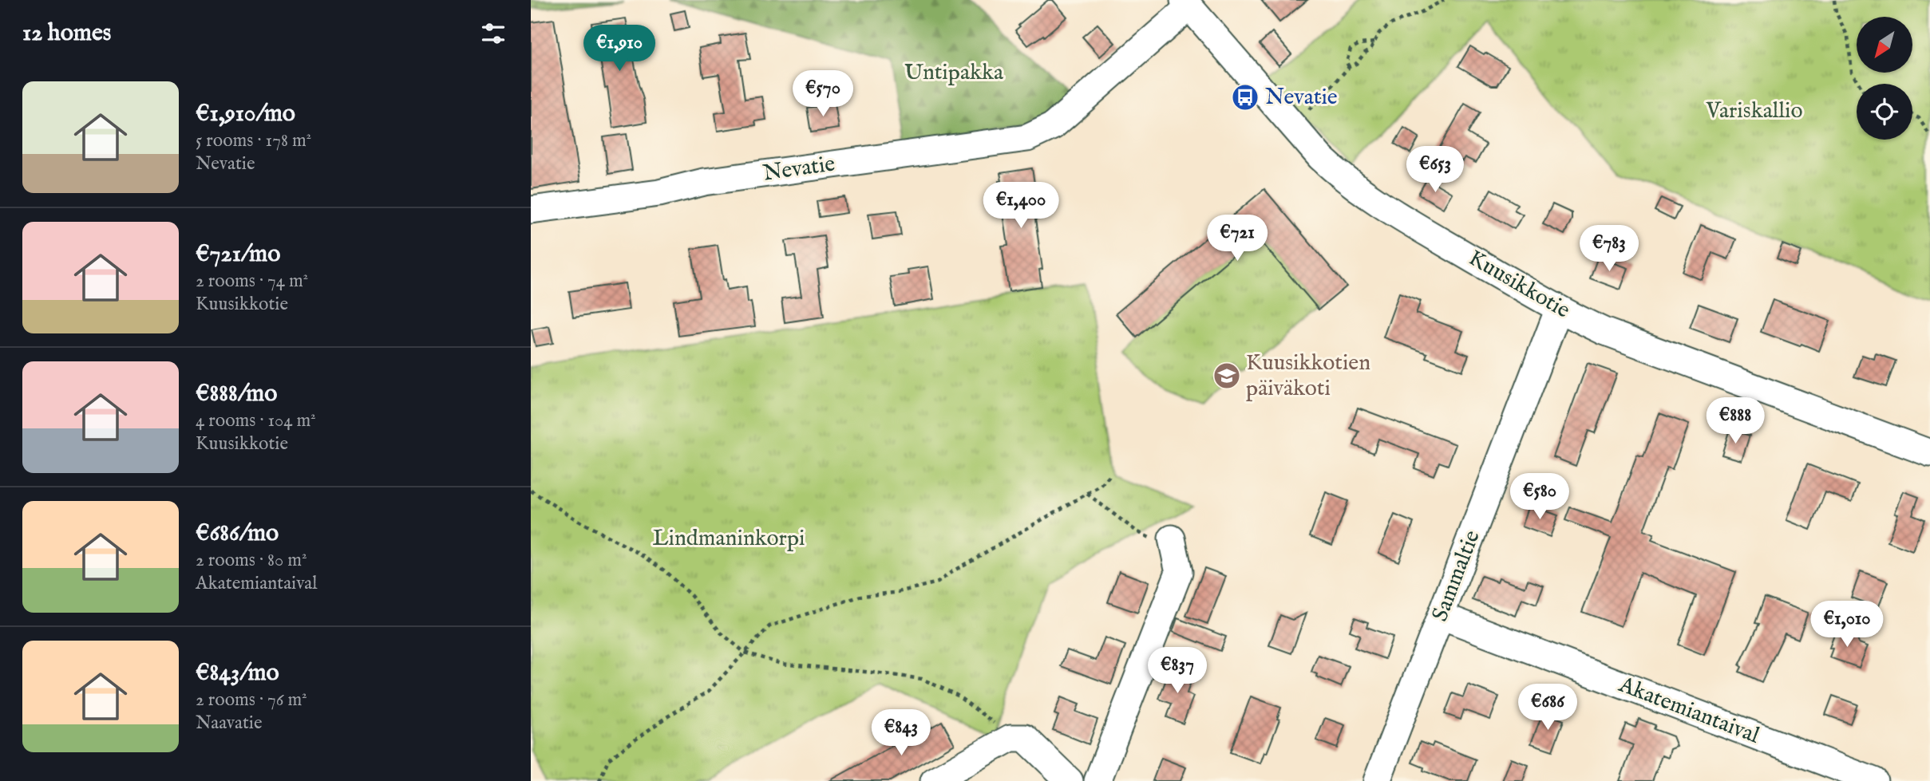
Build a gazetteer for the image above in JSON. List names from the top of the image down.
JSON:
{
  "streets": {
    "street": [
      "Nevatie",
      "Kuusikkotie",
      "Sammaltie",
      "Akatemiantaival"
    ]
  },
  "crossings": [
    ["Nevatie", "Kuusikkotie"],
    ["Kuusikkotie", "Sammaltie"],
    ["Sammaltie", "Akatemiantaival"]
  ],
  "parks": ["Untipakka", "Variskallio", "Lindmaninkorpi"],
  "places": {
    "bus stop": ["Nevatie"],
    "school or university": ["Kuusikkotien päiväkoti"]
  },
  "north": "bottom left",
  "page": {
    "heading": "12 homes",
    "price": [
      "€1,910",
      "€570",
      "€653",
      "€1,400",
      "€721",
      "€783",
      "€888",
      "€580",
      "€1,010",
      "€837",
      "€686",
      "€843"
    ],
    "list": [
      {
        "name": "€1,910/mo",
        "note": "5 rooms · 178 m² · Nevatie"
      },
      {
        "name": "€721/mo",
        "note": "2 rooms · 74 m² · Kuusikkotie"
      },
      {
        "name": "€888/mo",
        "note": "4 rooms · 104 m² · Kuusikkotie"
      },
      {
        "name": "€686/mo",
        "note": "2 rooms · 80 m² · Akatemiantaival"
      },
      {
        "name": "€843/mo",
        "note": "2 rooms · 76 m² · Naavatie"
      }
    ]
  }
}
